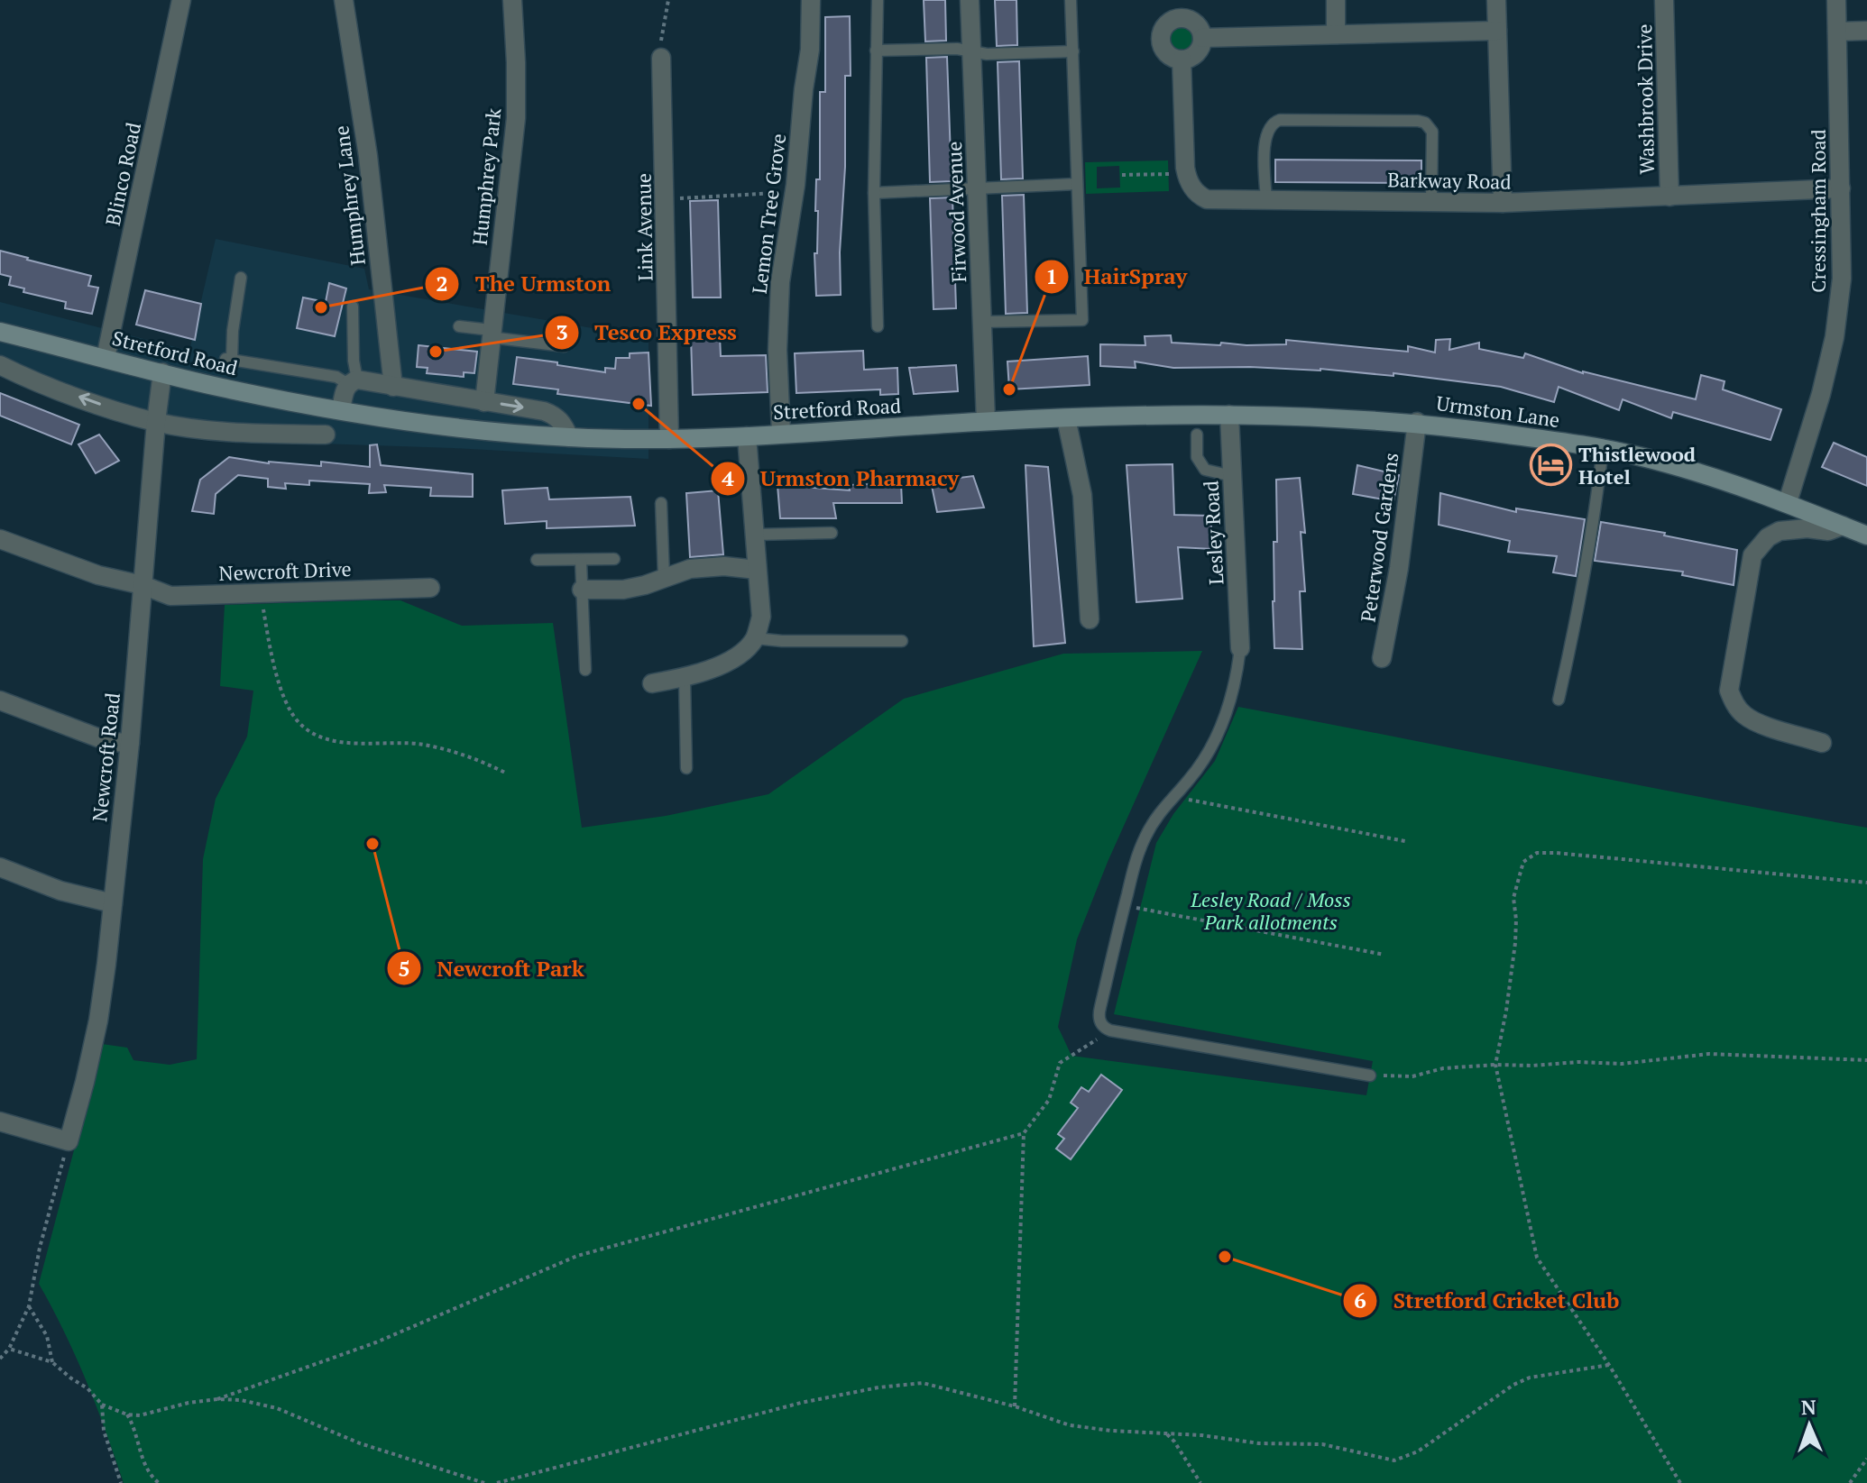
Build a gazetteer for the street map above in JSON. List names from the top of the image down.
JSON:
{
  "streets": {
    "main road": ["Stretford Road", "Urmston Lane"],
    "street": [
      "Washbrook Drive",
      "Blinco Road",
      "Humphrey Park",
      "Barkway Road",
      "Humphrey Lane",
      "Cressingham Road",
      "Firwood Avenue",
      "Lemon Tree Grove",
      "Link Avenue",
      "Lesley Road",
      "Peterwood Gardens",
      "Newcroft Drive",
      "Newcroft Road"
    ]
  },
  "crossings": [
    ["Washbrook Drive", "Barkway Road"],
    ["Blinco Road", "Stretford Road"],
    ["Barkway Road", "Cressingham Road"],
    ["Cressingham Road", "Urmston Lane"],
    ["Firwood Avenue", "Stretford Road"],
    ["Lemon Tree Grove", "Stretford Road"],
    ["Link Avenue", "Stretford Road"],
    ["Stretford Road", "Urmston Lane"],
    ["Stretford Road", "Newcroft Road"],
    ["Urmston Lane", "Lesley Road"],
    ["Urmston Lane", "Peterwood Gardens"],
    ["Newcroft Drive", "Newcroft Road"]
  ],
  "parks": ["Lesley Road / Moss Park allotments"],
  "places": {
    "other": [
      "The Urmston",
      "Tesco Express",
      "HairSpray",
      "Urmston Pharmacy",
      "Newcroft Park",
      "Stretford Cricket Club"
    ],
    "hotel": ["Thistlewood Hotel"]
  },
  "north": "top"
}
